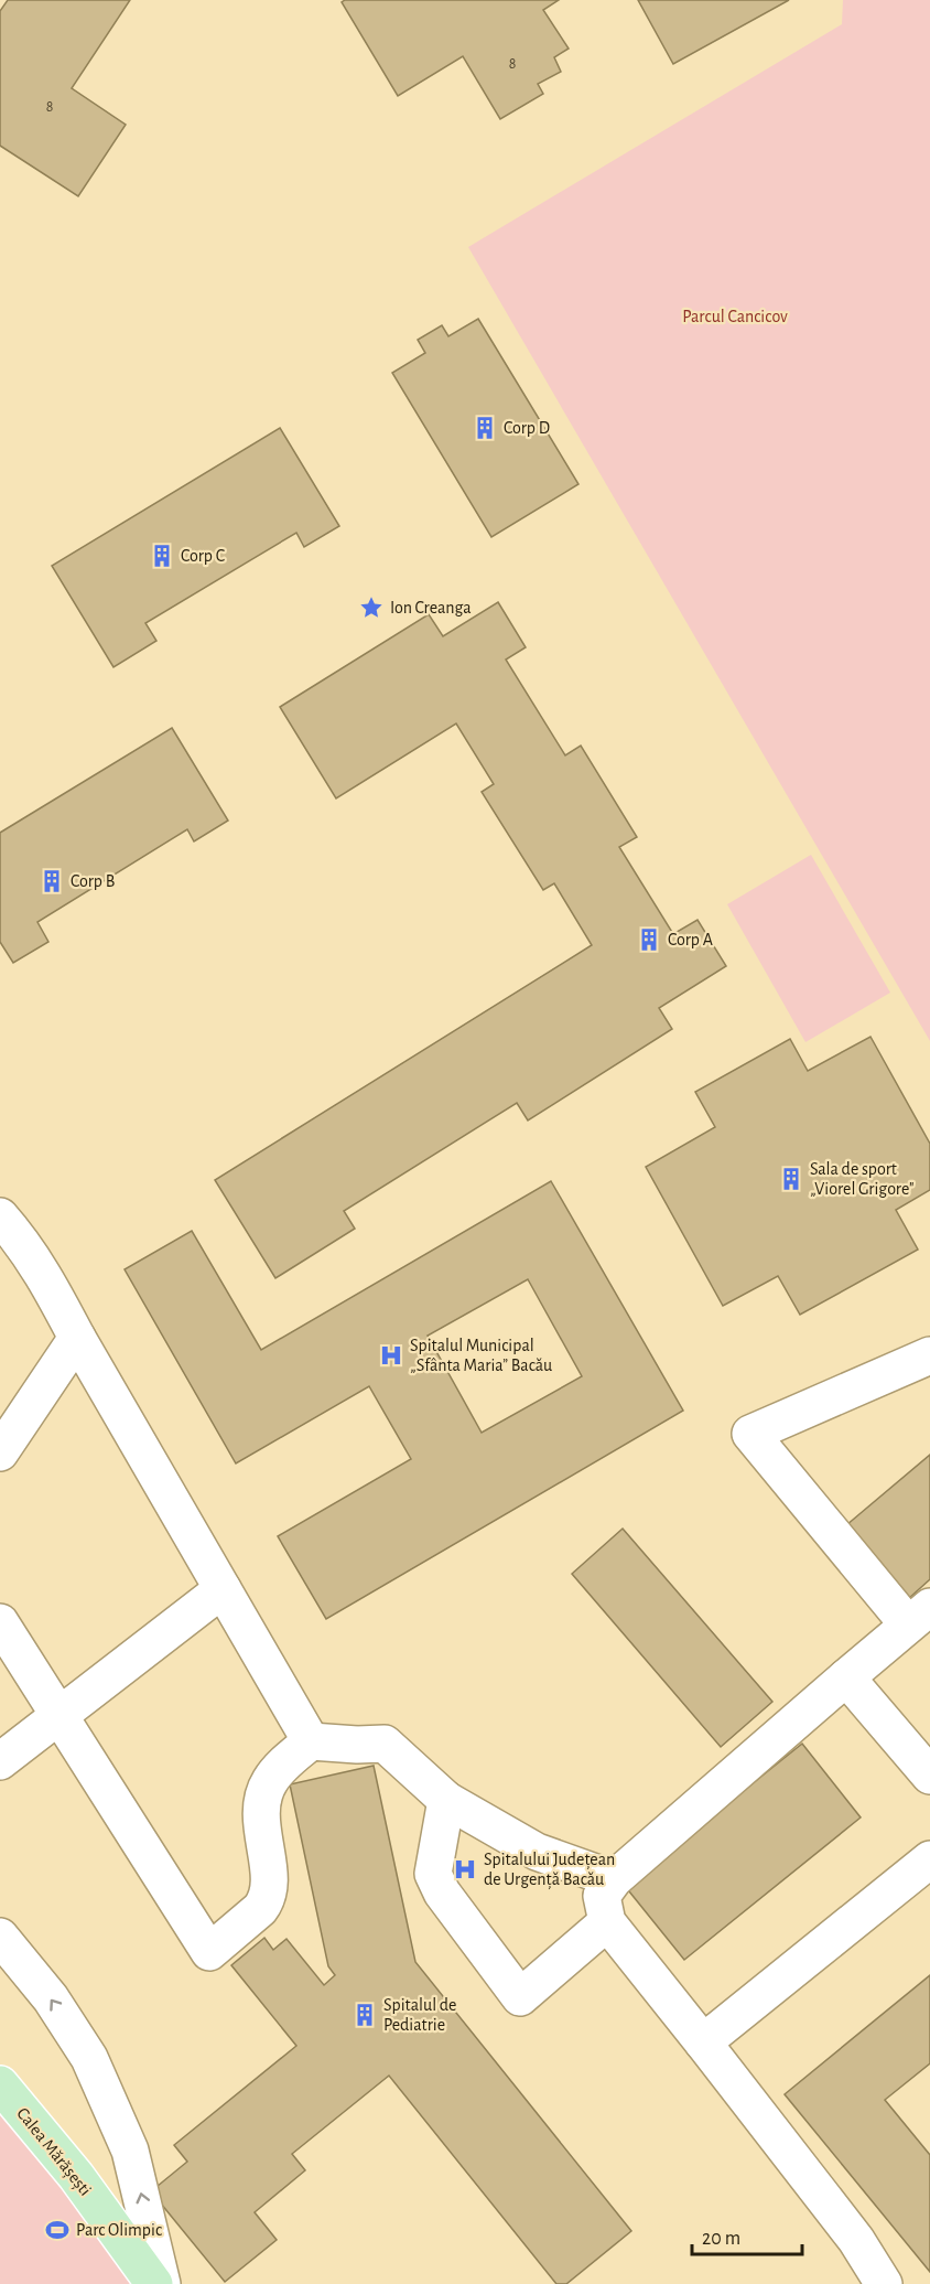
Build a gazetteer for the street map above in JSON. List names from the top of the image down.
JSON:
{
  "streets": {
    "main road": ["Calea Mărășești"]
  },
  "parks": ["Parcul Cancicov"],
  "places": {
    "building": [
      "Corp D",
      "Corp C",
      "Corp B",
      "Corp A",
      "Sala de sport „Viorel Grigore\"",
      "Spitalul de Pediatrie"
    ],
    "place": ["Ion Creanga"],
    "hospital": ["Spitalul Municipal „Sfânta Maria” Bacău", "Spitalului Județean de Urgență Bacău"],
    "sports": ["Parc Olimpic"]
  },
  "house_numbers": ["8", "8"],
  "scale_bar": "20 m"
}
